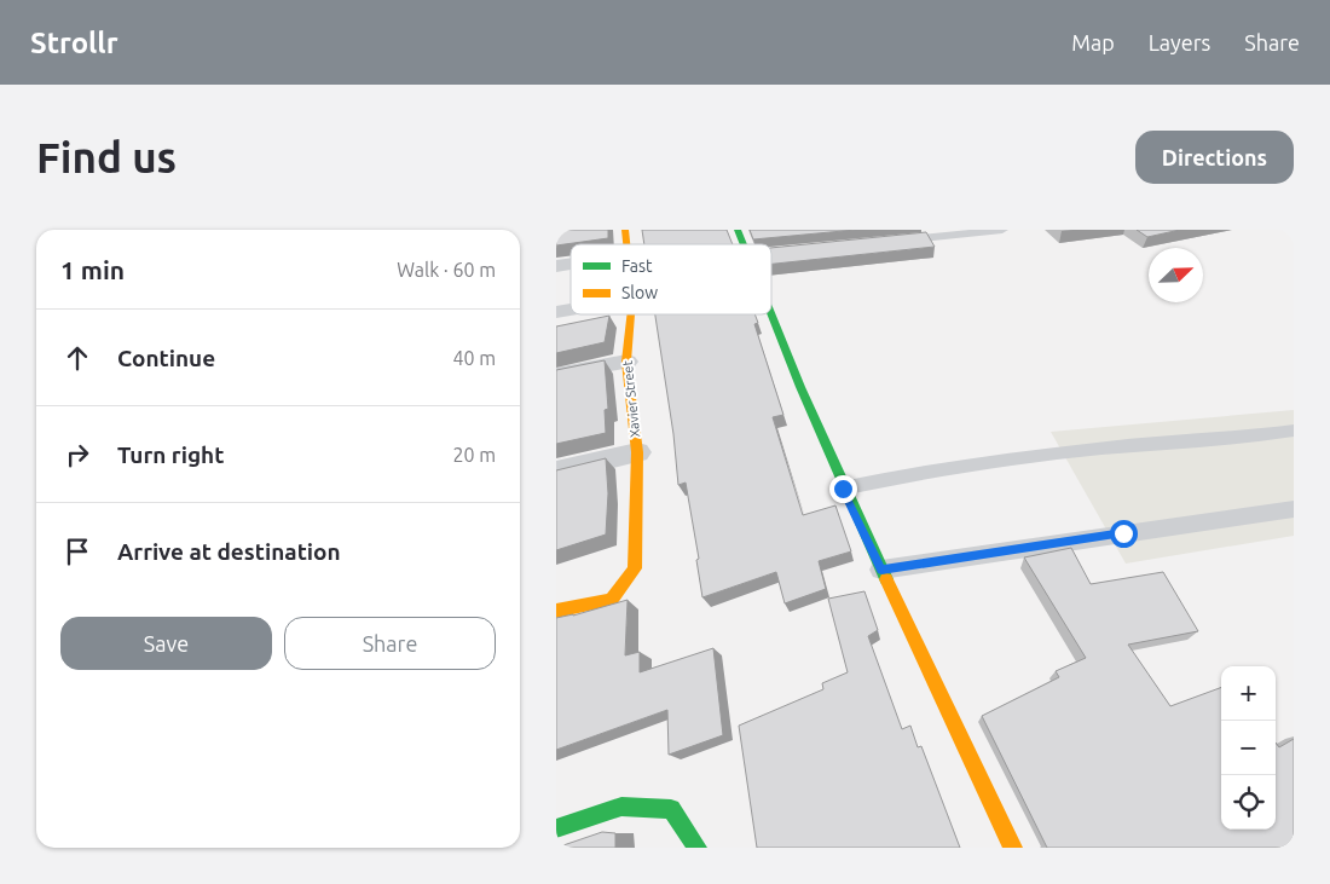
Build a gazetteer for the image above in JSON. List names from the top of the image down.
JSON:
{
  "streets": {
    "street": ["Xavier Street"]
  },
  "legend": ["Fast", "Slow"],
  "north": "top right",
  "page": {
    "header": "Strollr",
    "nav": ["Map", "Layers", "Share"],
    "buttons": [
      "Directions",
      ["Save", "Share"]
    ],
    "title": "Find us",
    "heading": ["1 min", "Walk · 60 m"],
    "list": [
      ["Continue", "40 m"],
      ["Turn right", "20 m"],
      "Arrive at destination"
    ],
    "map_buttons": ["+", "−"]
  }
}
